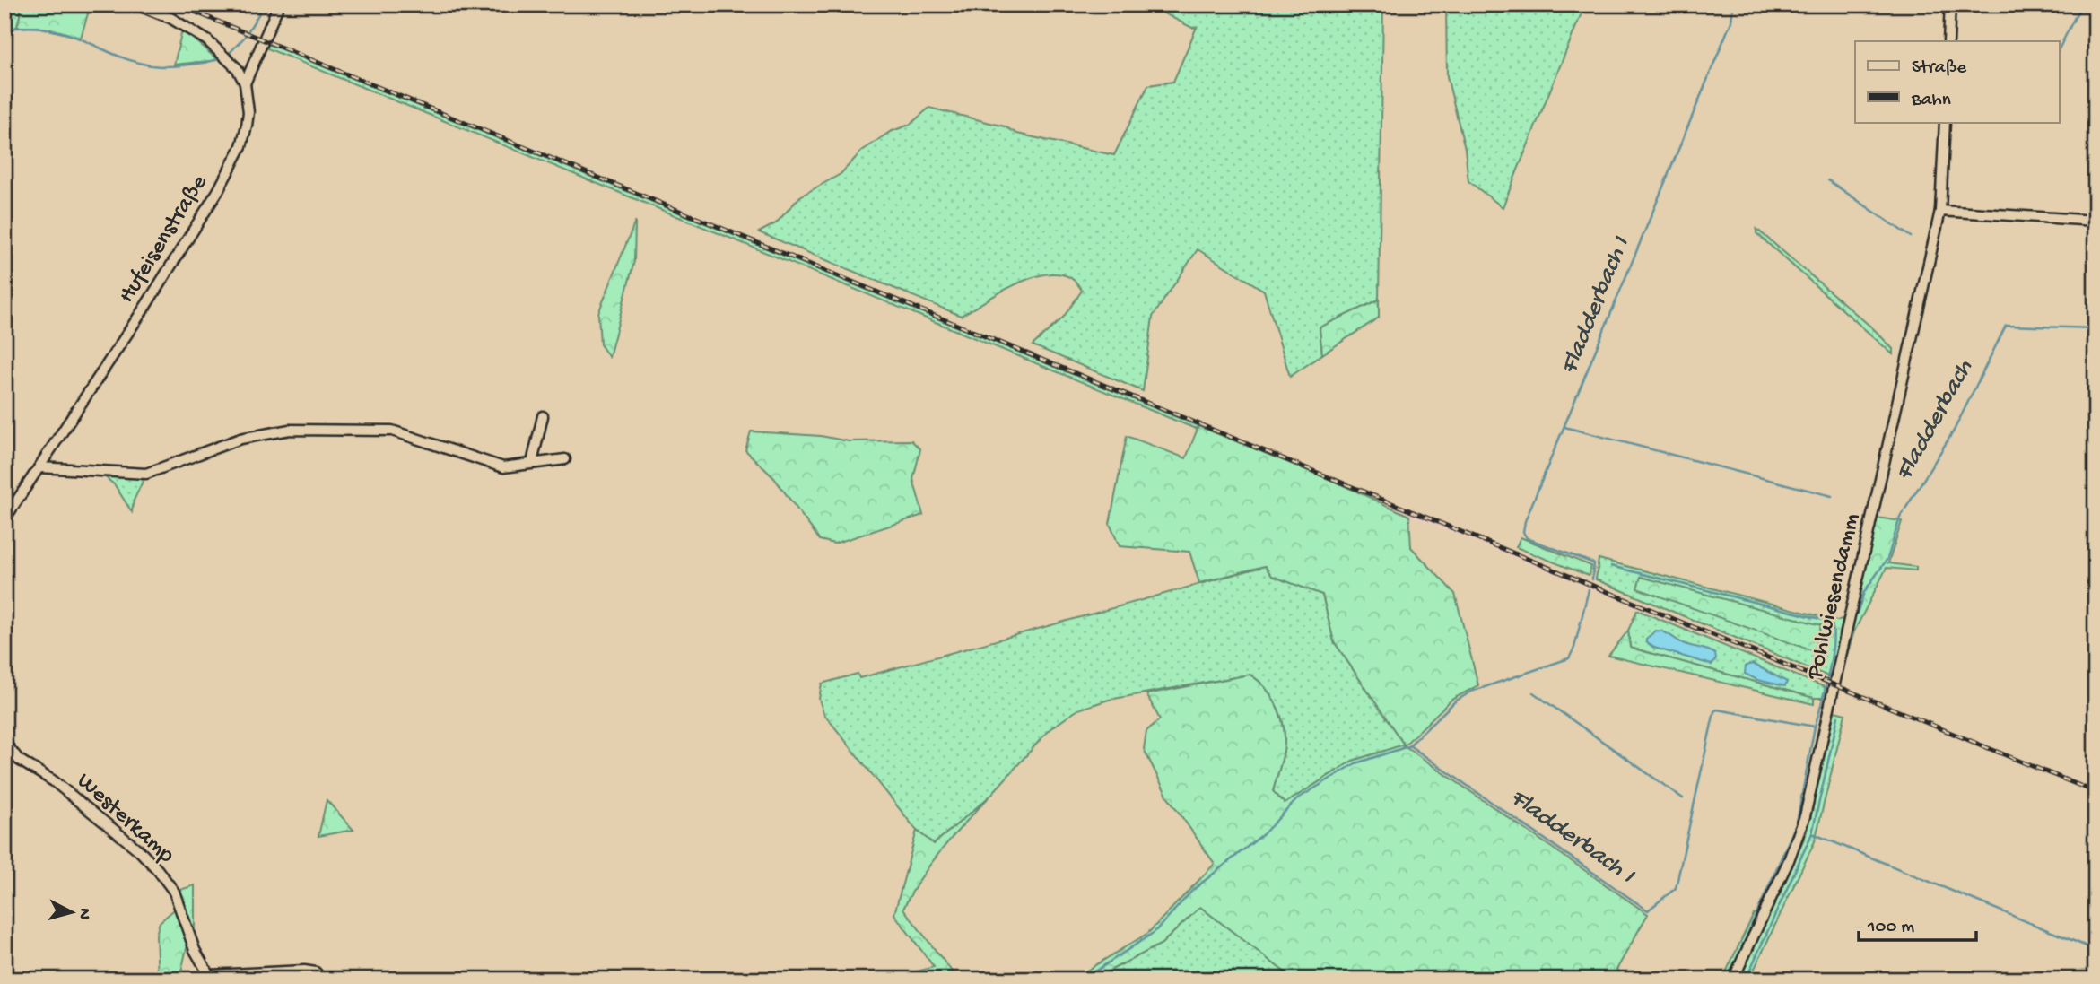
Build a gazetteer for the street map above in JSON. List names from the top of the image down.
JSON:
{
  "streets": {
    "street": ["Hufeisenstraße", "Pohlwiesendamm", "Westerkamp"]
  },
  "water": ["Fladderbach I", "Fladderbach"],
  "legend": ["Straße", "Bahn"],
  "scale_bar": "100 m",
  "north": "right"
}
